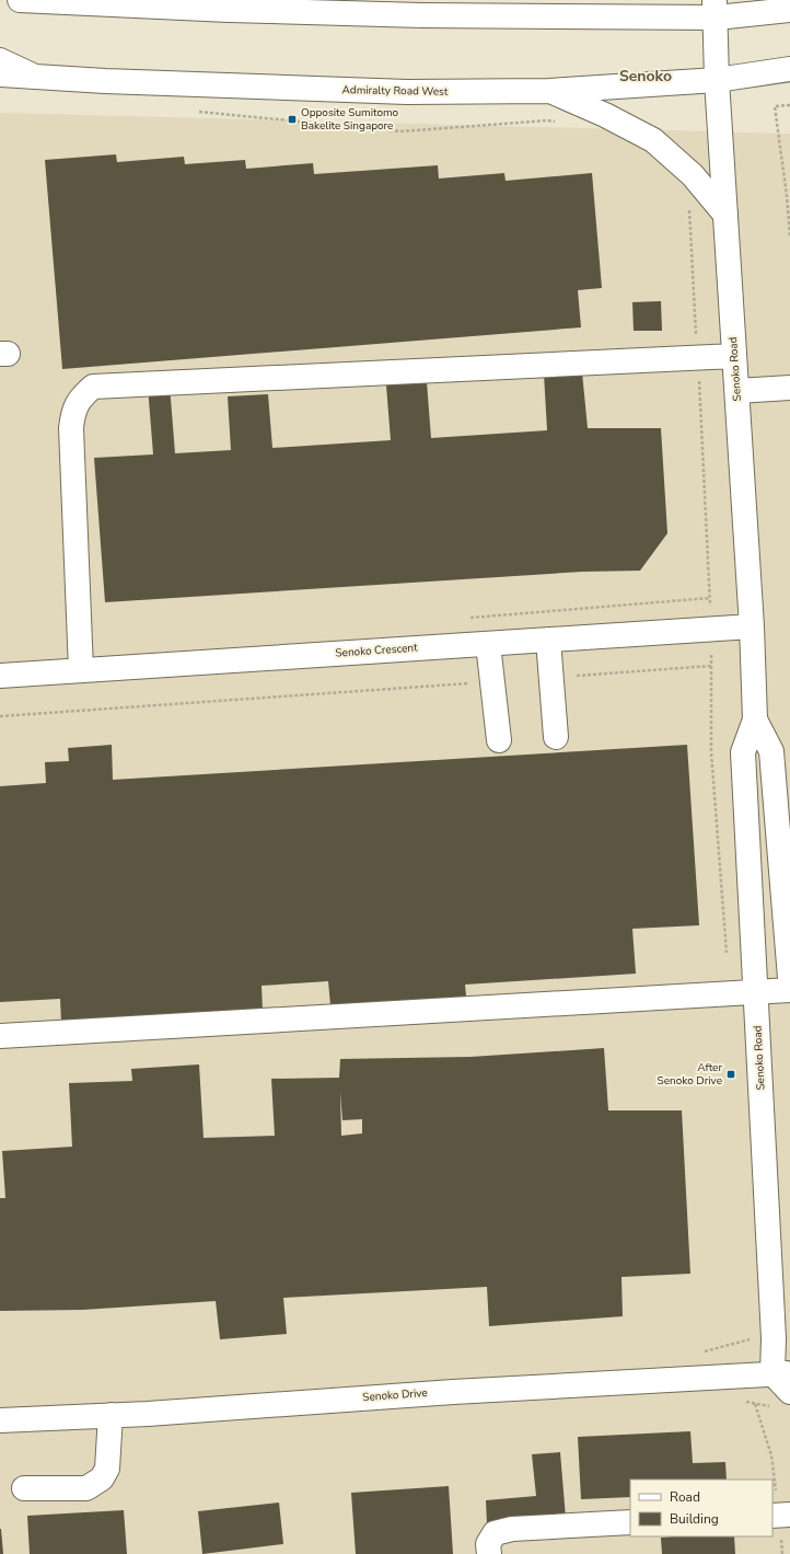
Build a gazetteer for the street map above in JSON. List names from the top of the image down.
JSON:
{
  "streets": {
    "street": [
      "Admiralty Road West",
      "Senoko Road",
      "Senoko Crescent",
      "Senoko Drive"
    ]
  },
  "crossings": [
    ["Admiralty Road West", "Senoko Road"],
    ["Senoko Road", "Senoko Crescent"],
    ["Senoko Road", "Senoko Drive"]
  ],
  "districts": ["Senoko"],
  "places": {
    "transit": ["Opposite Sumitomo Bakelite Singapore", "After Senoko Drive"]
  },
  "legend": ["Road", "Building"]
}
